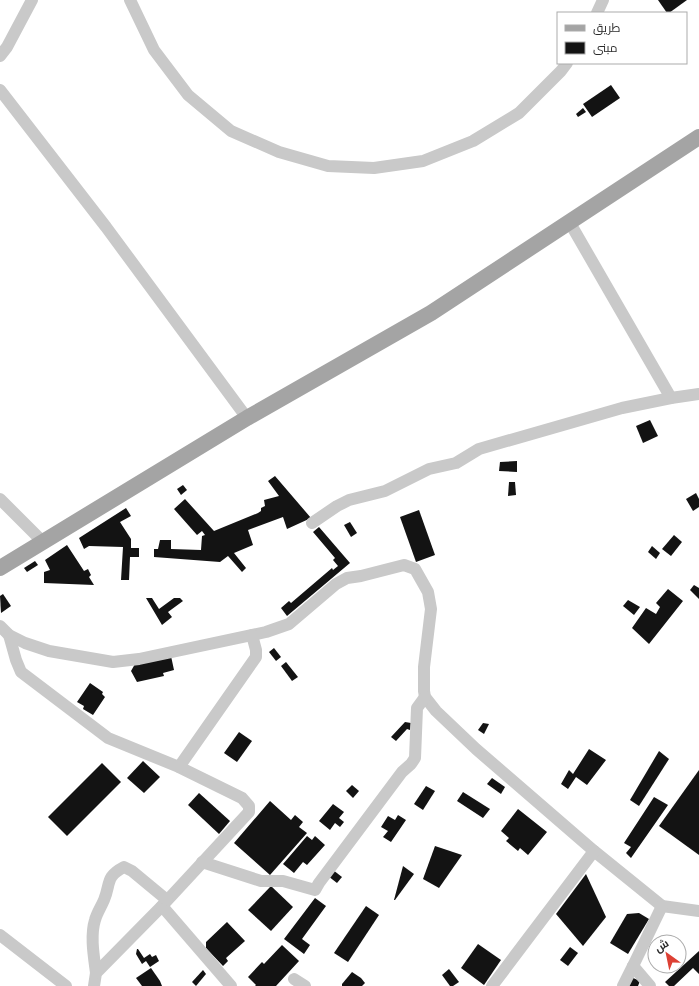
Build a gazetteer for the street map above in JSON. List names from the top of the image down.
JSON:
{
  "legend": ["طريق", "مبنى"],
  "north": "top left"
}
